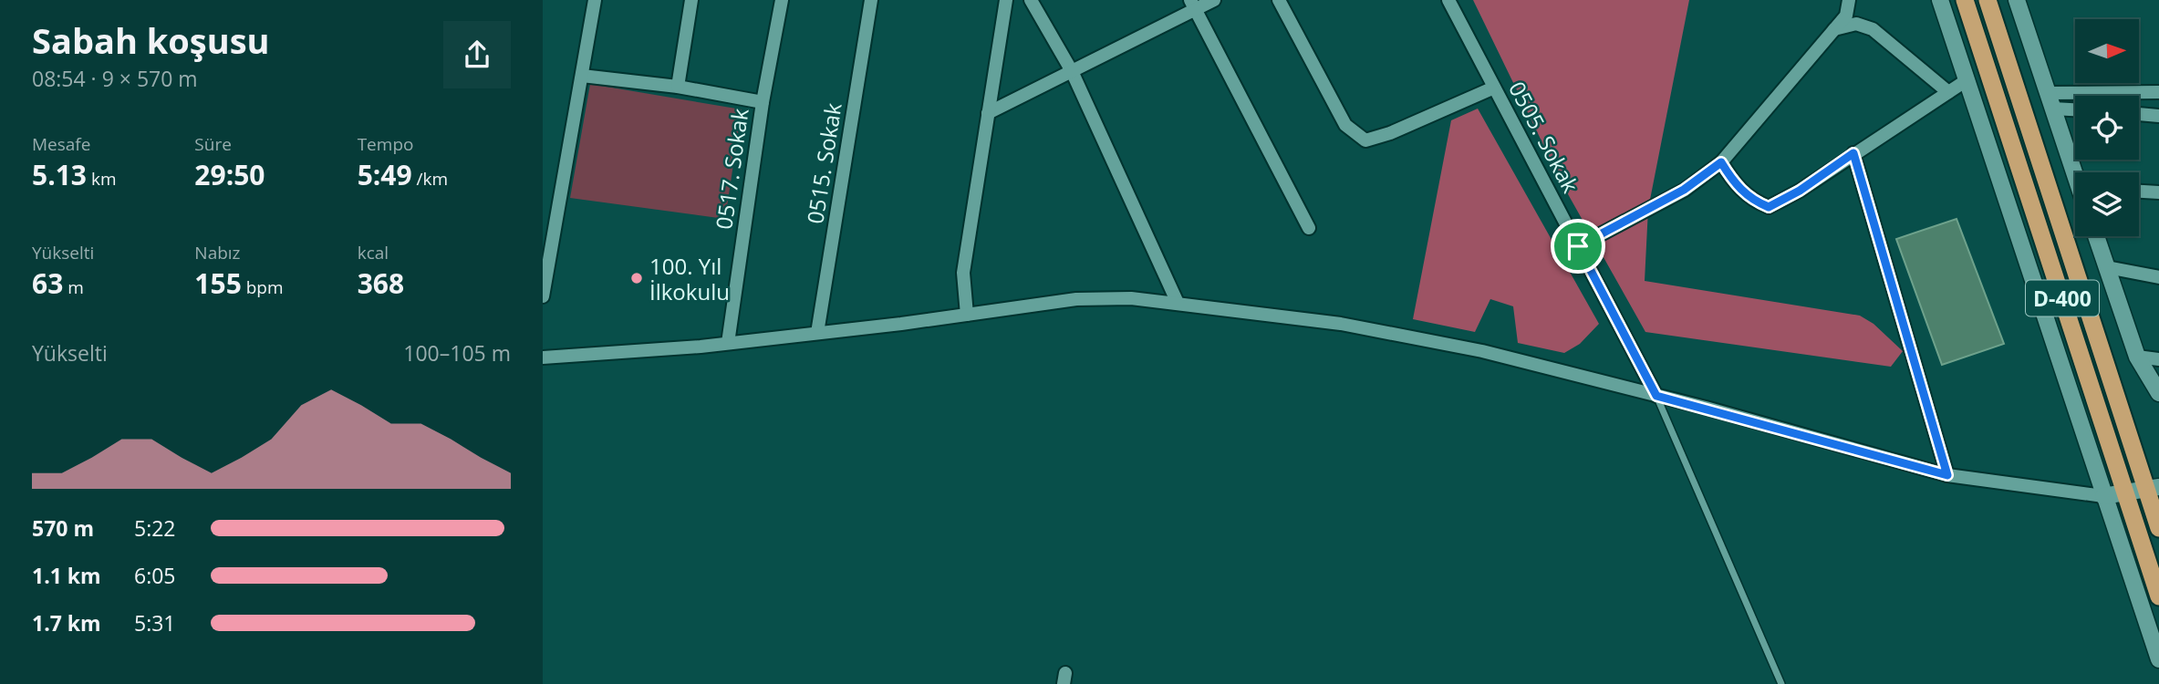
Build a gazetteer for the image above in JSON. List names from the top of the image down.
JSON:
{
  "streets": {
    "highway": ["D-400"],
    "street": ["0505. Sokak", "0515. Sokak", "0517. Sokak"]
  },
  "places": ["100. Yıl İlkokulu"],
  "north": "right",
  "page": {
    "heading": ["Sabah koşusu", "08:54 · 9 × 570 m"],
    "stats": [
      ["Mesafe", "5.13 km"],
      ["Süre", "29:50"],
      ["Tempo", "5:49 /km"],
      ["Yükselti", "63 m"],
      ["Nabız", "155 bpm"],
      ["kcal", "368"]
    ],
    "chart": ["Yükselti", "100–105 m"],
    "list": [
      {
        "name": "570 m",
        "note": "5:22"
      },
      {
        "name": "1.1 km",
        "note": "6:05"
      },
      {
        "name": "1.7 km",
        "note": "5:31"
      }
    ]
  }
}
